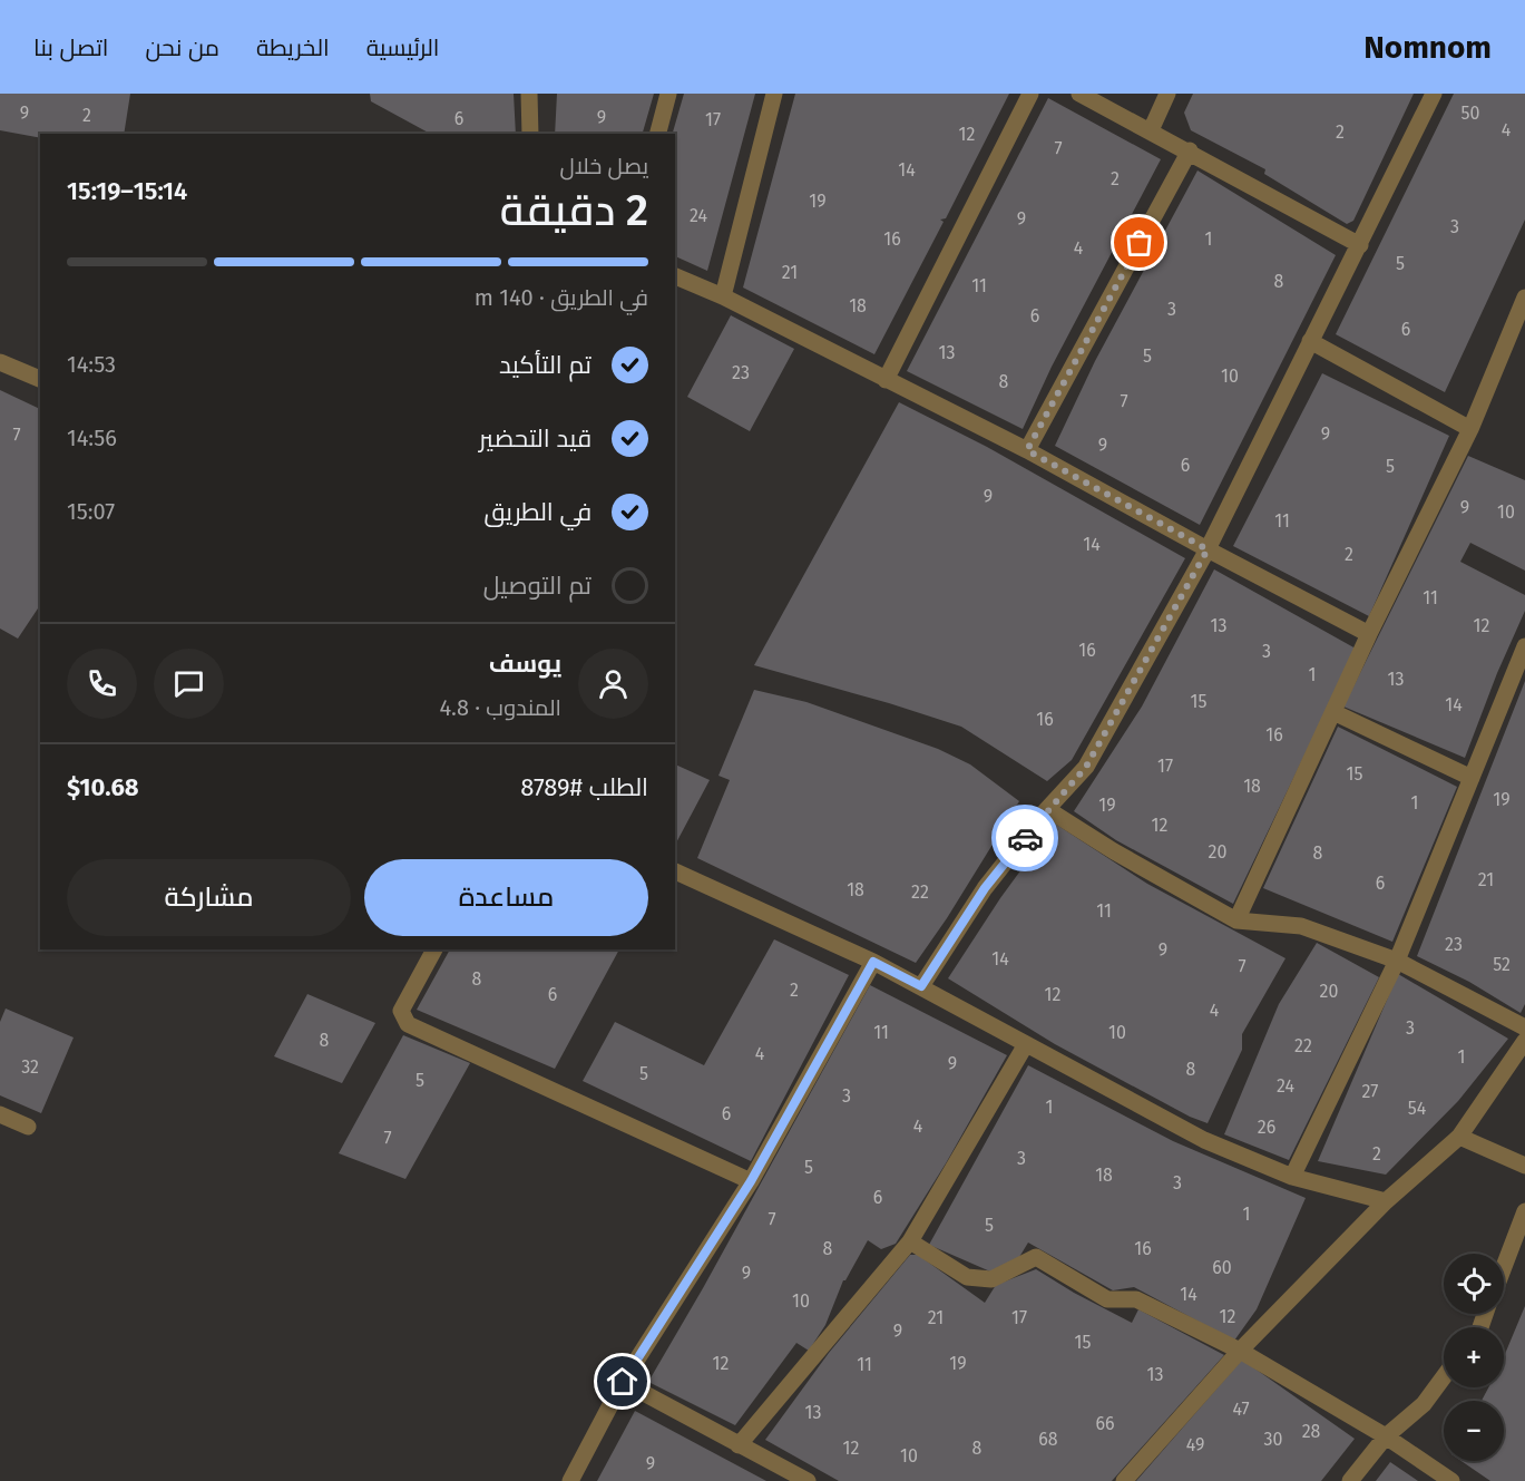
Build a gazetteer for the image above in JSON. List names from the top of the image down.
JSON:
{
  "house_numbers": [
    "9",
    "50",
    "2",
    "9",
    "6",
    "17",
    "4",
    "2",
    "12",
    "7",
    "14",
    "2",
    "19",
    "24",
    "9",
    "3",
    "16",
    "1",
    "4",
    "5",
    "21",
    "8",
    "11",
    "18",
    "3",
    "6",
    "6",
    "13",
    "5",
    "23",
    "10",
    "8",
    "7",
    "9",
    "7",
    "9",
    "6",
    "5",
    "9",
    "9",
    "10",
    "11",
    "14",
    "2",
    "11",
    "13",
    "12",
    "16",
    "3",
    "1",
    "13",
    "15",
    "14",
    "16",
    "16",
    "17",
    "15",
    "18",
    "19",
    "1",
    "19",
    "12",
    "20",
    "8",
    "21",
    "6",
    "18",
    "22",
    "11",
    "23",
    "9",
    "14",
    "52",
    "7",
    "8",
    "2",
    "20",
    "6",
    "12",
    "4",
    "3",
    "11",
    "10",
    "8",
    "22",
    "4",
    "1",
    "9",
    "32",
    "8",
    "5",
    "5",
    "24",
    "27",
    "3",
    "1",
    "54",
    "6",
    "4",
    "26",
    "7",
    "2",
    "3",
    "5",
    "18",
    "3",
    "6",
    "1",
    "7",
    "5",
    "8",
    "16",
    "60",
    "9",
    "14",
    "10",
    "12",
    "21",
    "17",
    "9",
    "15",
    "12",
    "19",
    "11",
    "13",
    "47",
    "13",
    "66",
    "28",
    "68",
    "30",
    "49",
    "12",
    "8",
    "10",
    "9"
  ],
  "page": {
    "header": "Nomnom",
    "nav": [
      "الرئيسية",
      "الخريطة",
      "من نحن",
      "اتصل بنا"
    ],
    "heading": ["2 دقيقة", "يصل خلال", "15:14–15:19"],
    "panel": [
      "يوسف",
      "المندوب · 4.8",
      "الطلب #8789",
      "$10.68"
    ],
    "bar": "في الطريق · 140 m",
    "list": [
      ["تم التأكيد", "14:53"],
      ["قيد التحضير", "14:56"],
      ["في الطريق", "15:07"],
      "تم التوصيل"
    ],
    "buttons": ["مساعدة", "مشاركة"],
    "map_buttons": ["+", "−"]
  }
}
